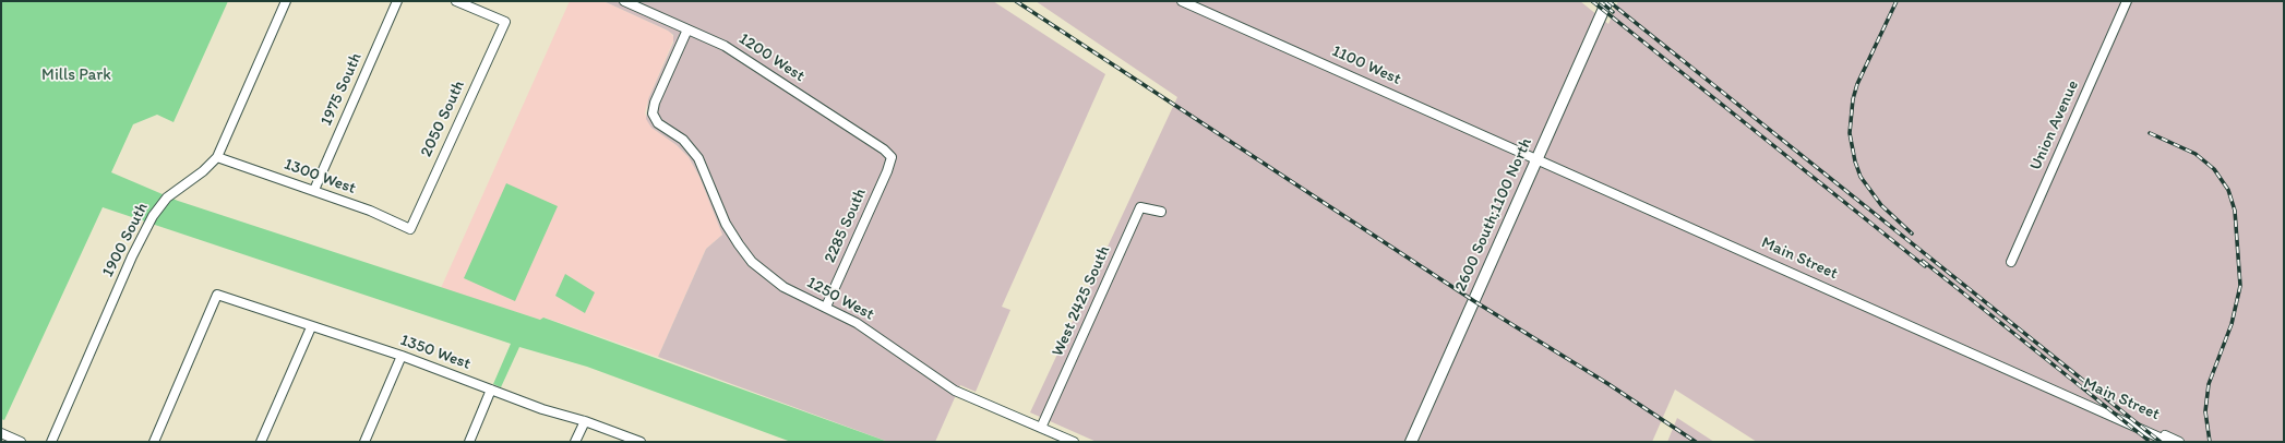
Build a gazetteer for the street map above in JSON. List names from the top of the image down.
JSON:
{
  "streets": {
    "main road": ["2600 South;1100 North"],
    "street": [
      "1200 West",
      "1100 West",
      "1975 South",
      "2050 South",
      "Union Avenue",
      "1300 West",
      "2285 South",
      "1900 South",
      "Main Street",
      "1250 West",
      "West 2425 South",
      "1350 West"
    ]
  },
  "crossings": [
    ["1200 West", "2285 South"],
    ["1200 West", "1250 West"],
    ["1100 West", "2600 South;1100 North"],
    ["1100 West", "Main Street"],
    ["1975 South", "1300 West"],
    ["2050 South", "1300 West"],
    ["1300 West", "1900 South"],
    ["2600 South;1100 North", "Main Street"],
    ["2285 South", "1250 West"],
    ["1250 West", "West 2425 South"]
  ],
  "parks": ["Mills Park"]
}
